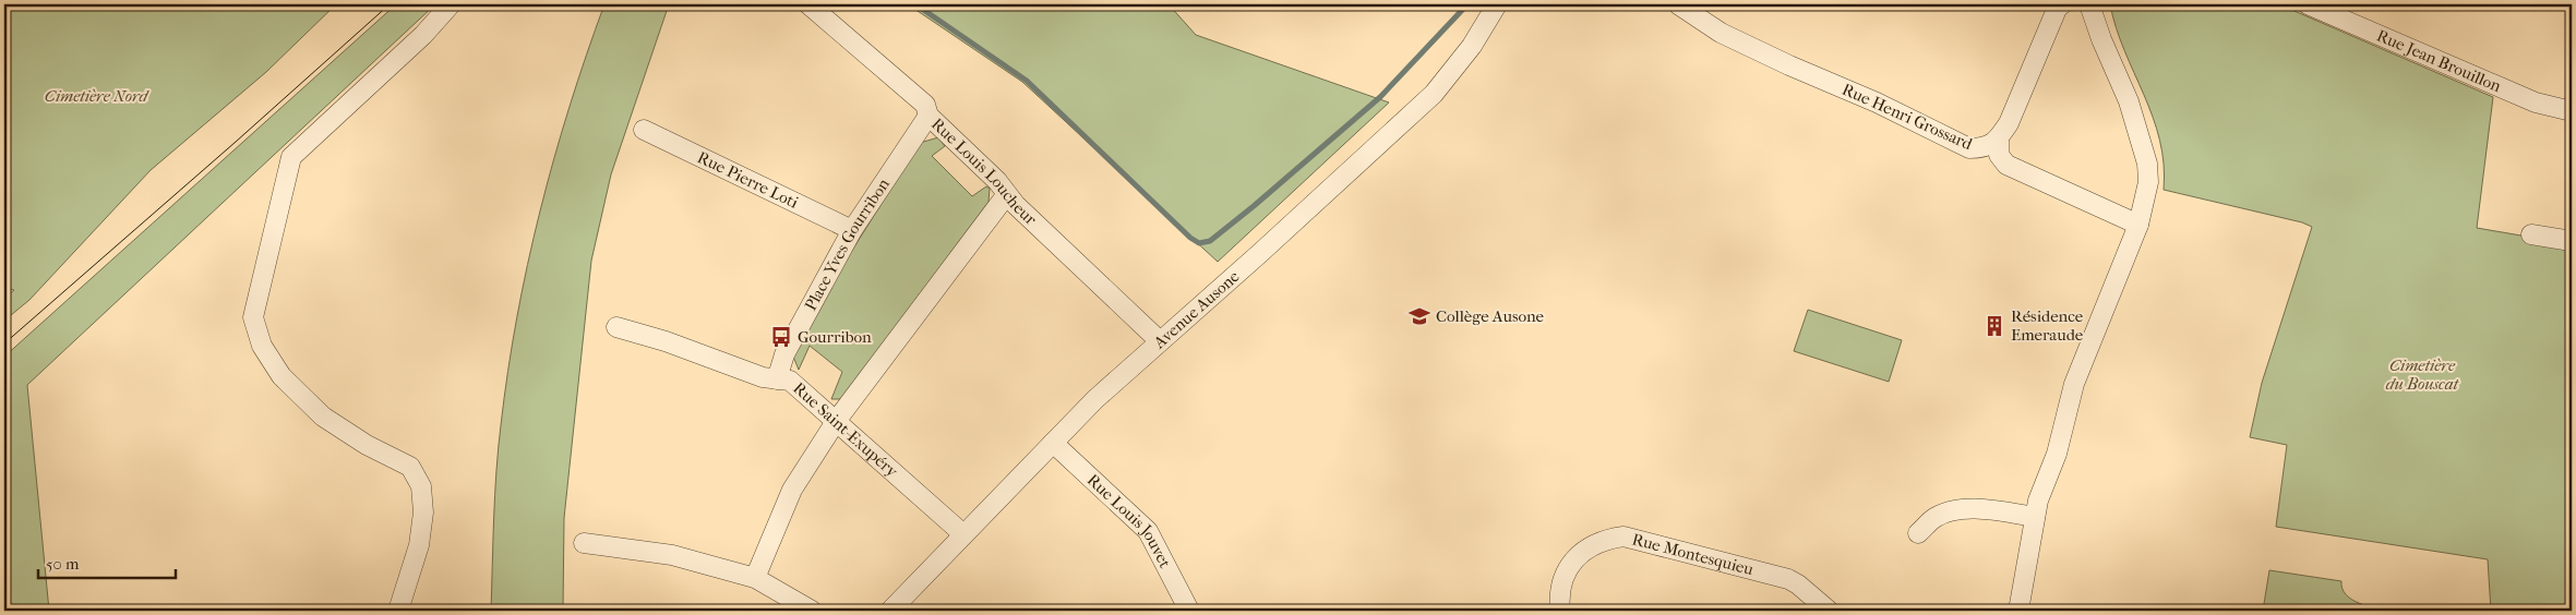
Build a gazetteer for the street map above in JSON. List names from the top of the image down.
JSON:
{
  "streets": {
    "street": [
      "Rue Jean Brouillon",
      "Rue Henri Grossard",
      "Rue Louis Loucheur",
      "Rue Pierre Loti",
      "Place Yves Gourribon",
      "Avenue Ausone",
      "Rue Saint-Exupéry",
      "Rue Louis Jouvet",
      "Rue Montesquieu"
    ]
  },
  "crossings": [
    ["Rue Louis Loucheur", "Place Yves Gourribon"],
    ["Rue Louis Loucheur", "Avenue Ausone"],
    ["Rue Pierre Loti", "Place Yves Gourribon"],
    ["Place Yves Gourribon", "Rue Saint-Exupéry"],
    ["Avenue Ausone", "Rue Saint-Exupéry"],
    ["Avenue Ausone", "Rue Louis Jouvet"]
  ],
  "parks": ["Cimetière Nord", "Cimetière du Bouscat"],
  "places": {
    "school or university": ["Collège Ausone"],
    "building": ["Résidence Emeraude"],
    "bus stop": ["Gourribon"]
  },
  "scale_bar": "50 m"
}
